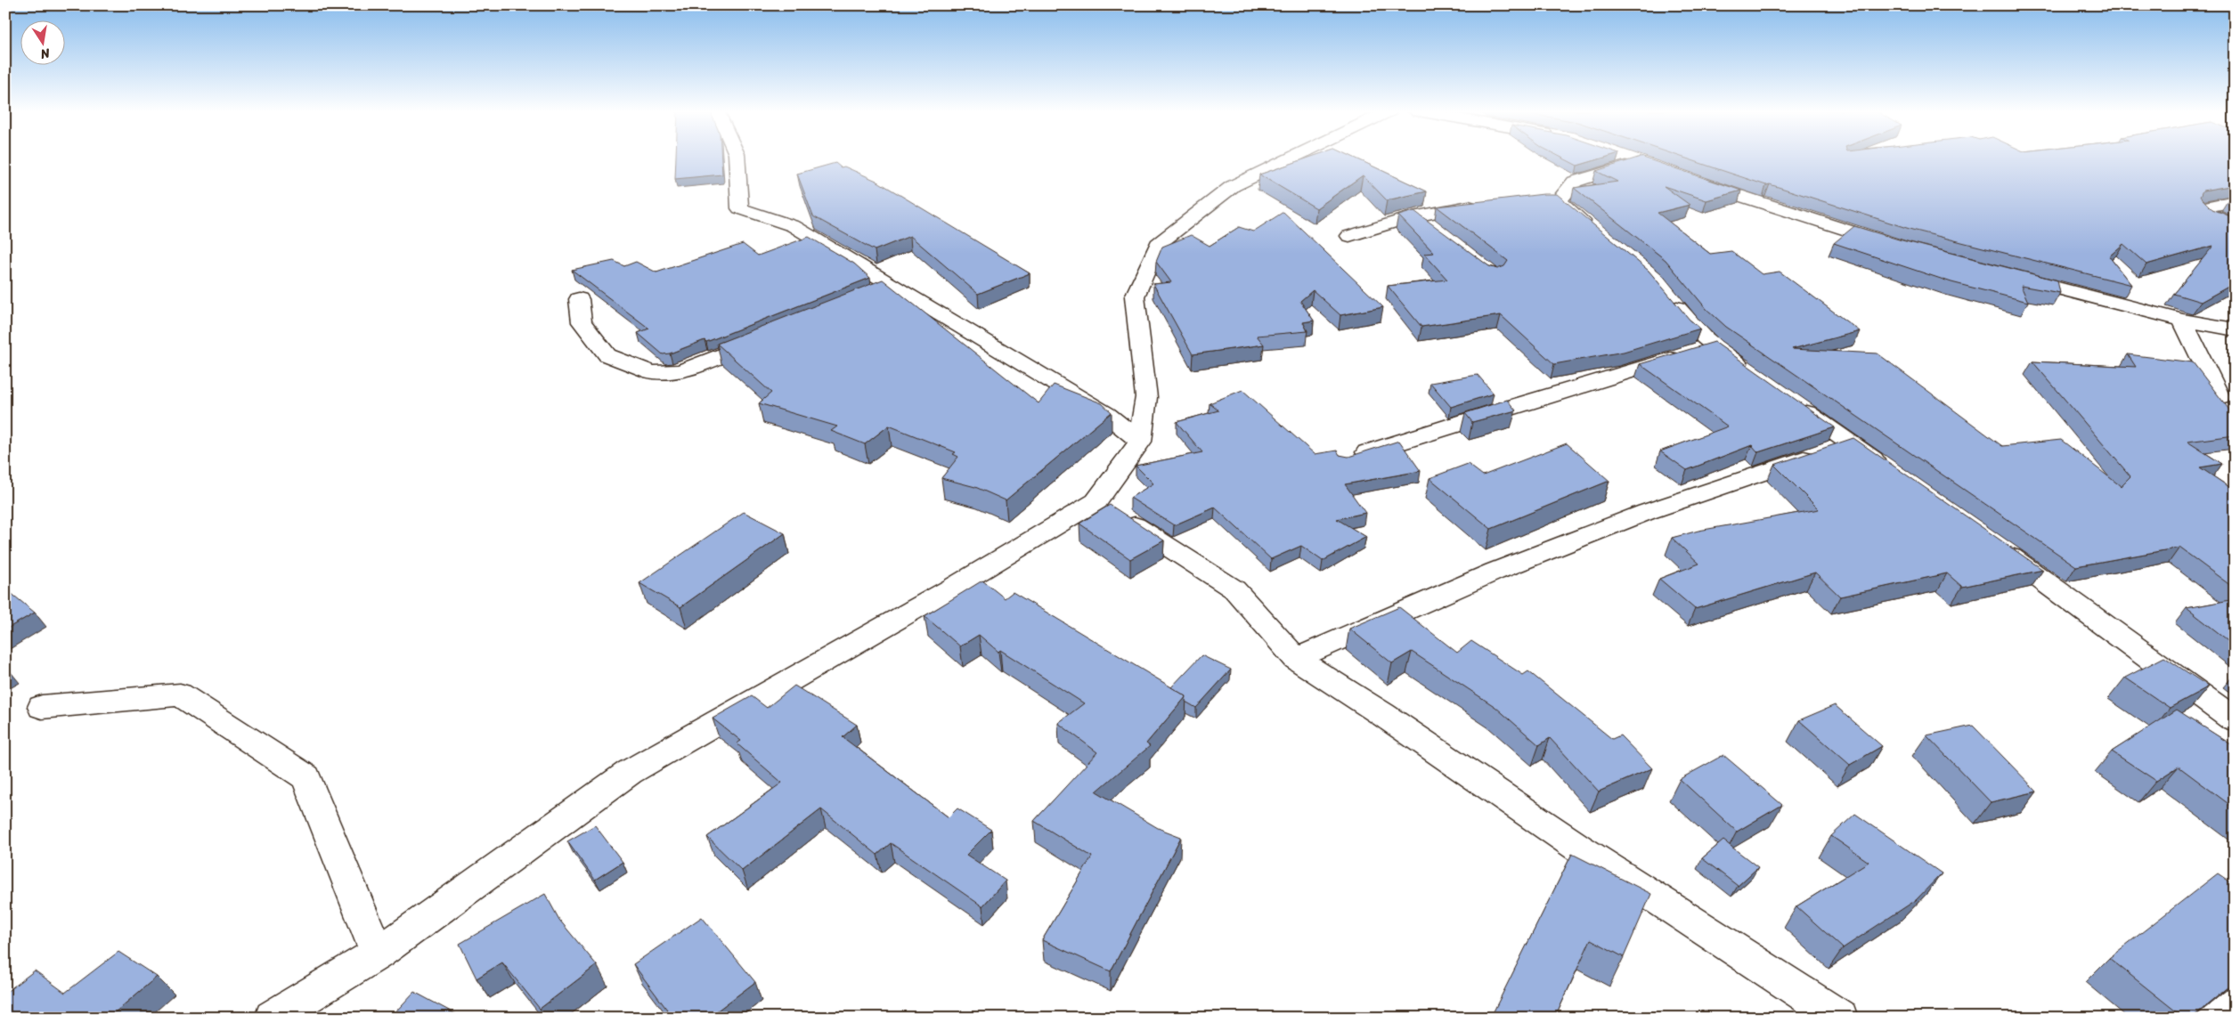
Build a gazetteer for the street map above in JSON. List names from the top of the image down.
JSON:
{
  "north": "bottom"
}
